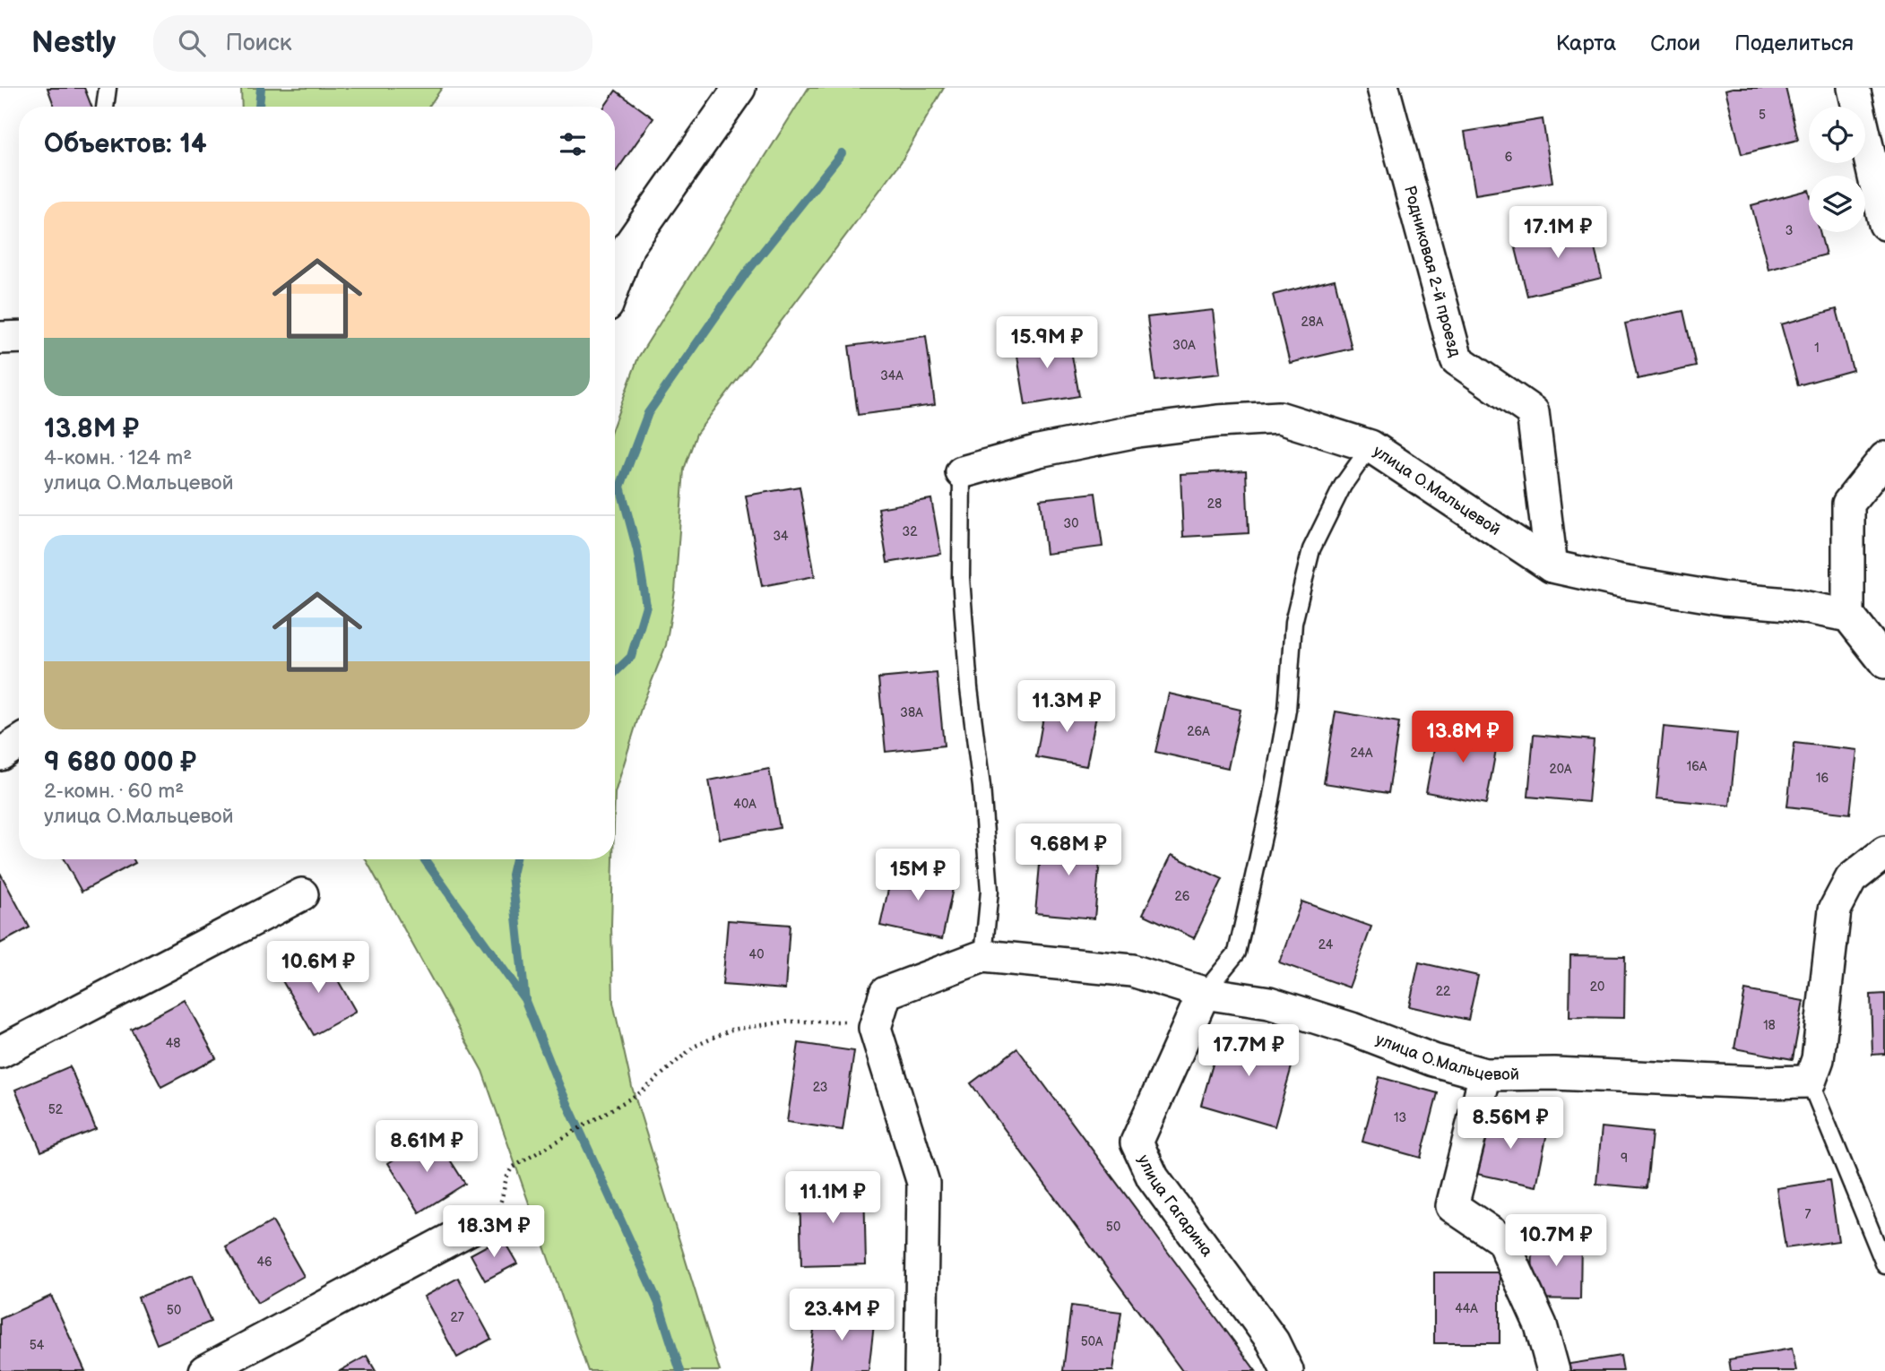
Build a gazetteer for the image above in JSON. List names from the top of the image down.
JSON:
{
  "streets": {
    "street": ["Родниковая 2-й проезд", "улица О.Мальцевой", "улица Гагарина"]
  },
  "crossings": [
    ["Родниковая 2-й проезд", "улица О.Мальцевой"],
    ["улица О.Мальцевой", "улица Гагарина"]
  ],
  "house_numbers": [
    "5",
    "6",
    "3",
    "28А",
    "30А",
    "1",
    "34А",
    "28",
    "30",
    "32",
    "34",
    "38А",
    "26А",
    "24А",
    "16А",
    "20А",
    "16",
    "40А",
    "26",
    "24",
    "40",
    "20",
    "22",
    "18",
    "48",
    "23",
    "52",
    "13",
    "9",
    "7",
    "50",
    "46",
    "44А",
    "50",
    "27",
    "50А",
    "54"
  ],
  "page": {
    "header": "Nestly",
    "search": "Поиск",
    "nav": ["Карта", "Слои", "Поделиться"],
    "heading": "Объектов: 14",
    "list": [
      {
        "name": "13.8M ₽",
        "note": "4-комн. · 124 m² · улица О.Мальцевой"
      },
      {
        "name": "9 680 000 ₽",
        "note": "2-комн. · 60 m² · улица О.Мальцевой"
      }
    ],
    "price": [
      "17.1M ₽",
      "15.9M ₽",
      "11.3M ₽",
      "13.8M ₽",
      "9.68M ₽",
      "15M ₽",
      "10.6M ₽",
      "17.7M ₽",
      "8.56M ₽",
      "8.61M ₽",
      "11.1M ₽",
      "18.3M ₽",
      "10.7M ₽",
      "23.4M ₽"
    ]
  }
}
